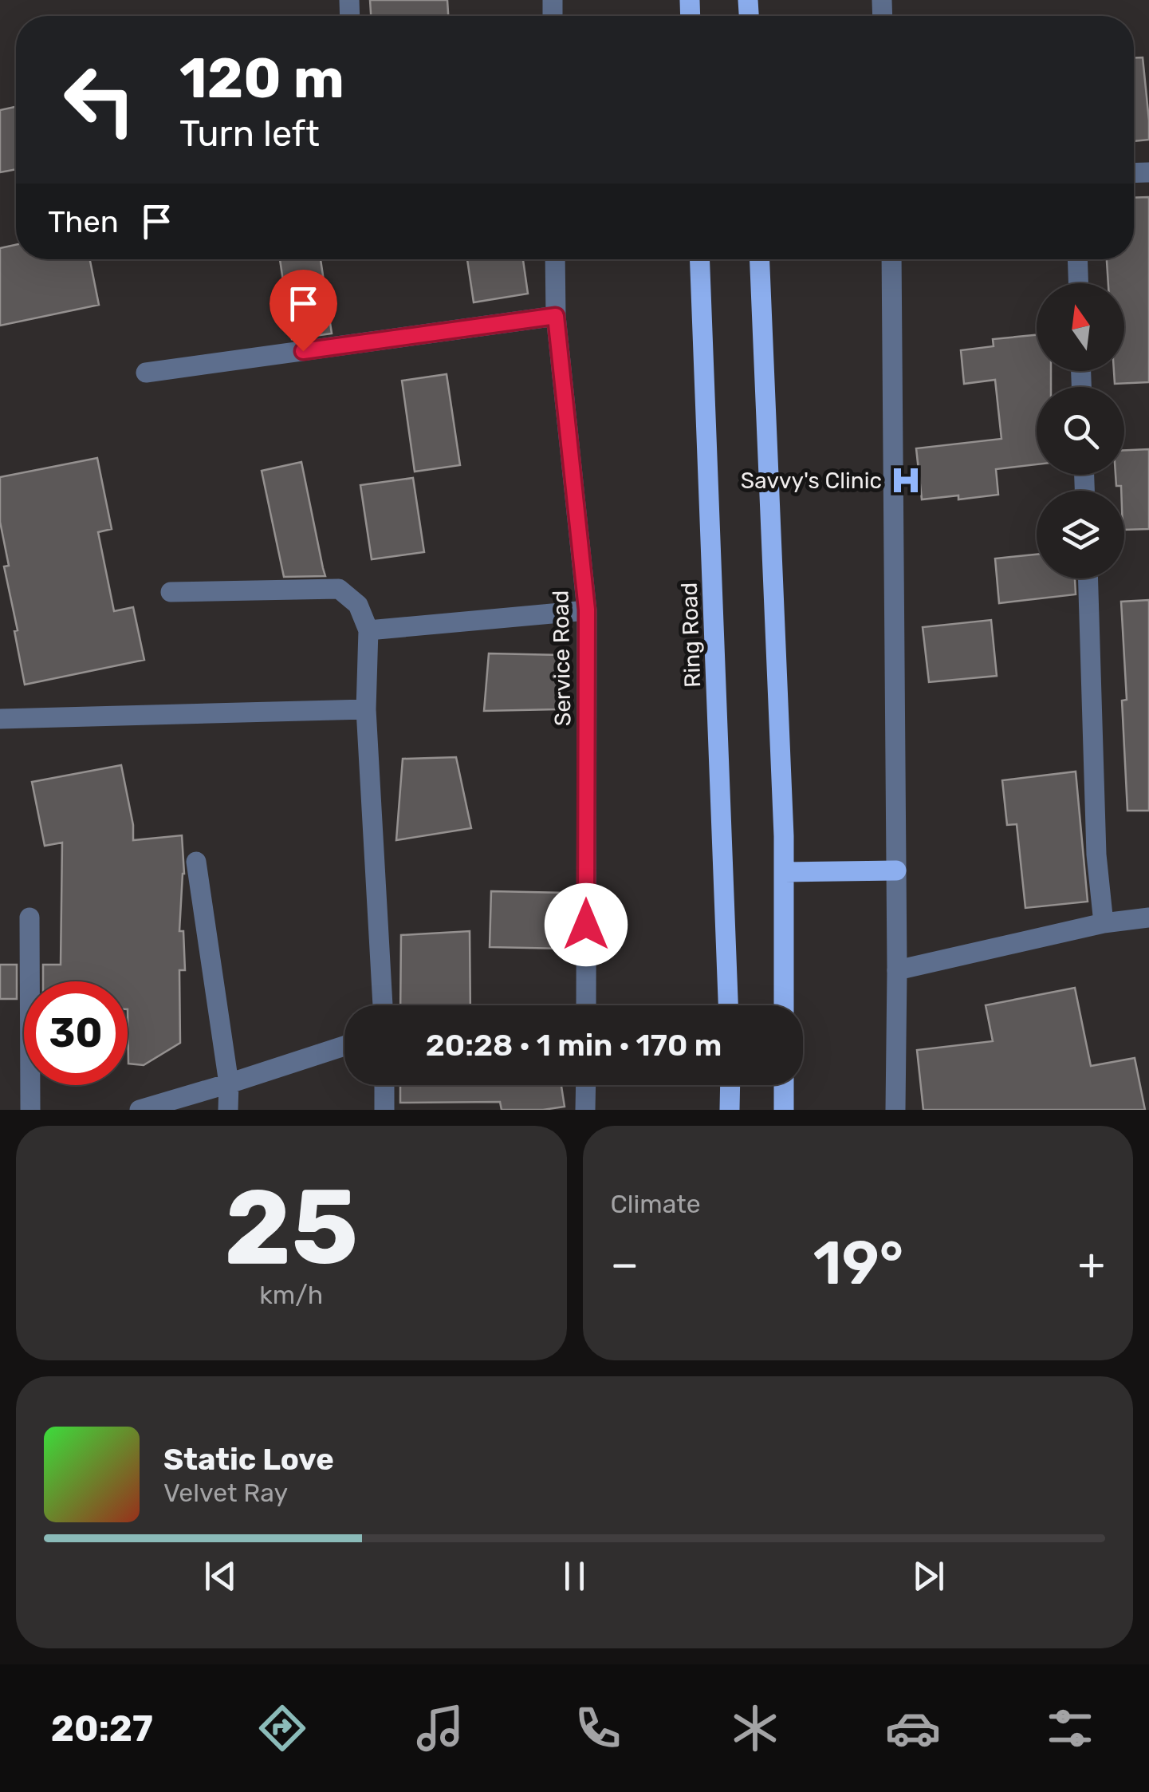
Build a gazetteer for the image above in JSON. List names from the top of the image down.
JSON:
{
  "streets": {
    "main road": ["Ring Road"],
    "street": ["Service Road"]
  },
  "places": {
    "hospital": ["Savvy's Clinic"]
  },
  "north": "top",
  "page": {
    "turn": ["120 m", "Turn left"],
    "then": "Then",
    "limit": "30",
    "trip": "20:28 · 1 min · 170 m",
    "tile": [
      ["25", "km/h"],
      "Climate"
    ],
    "heat": ["−", "19°", "+"],
    "song": ["Static Love", "Velvet Ray"],
    "tabs": "20:27"
  }
}
